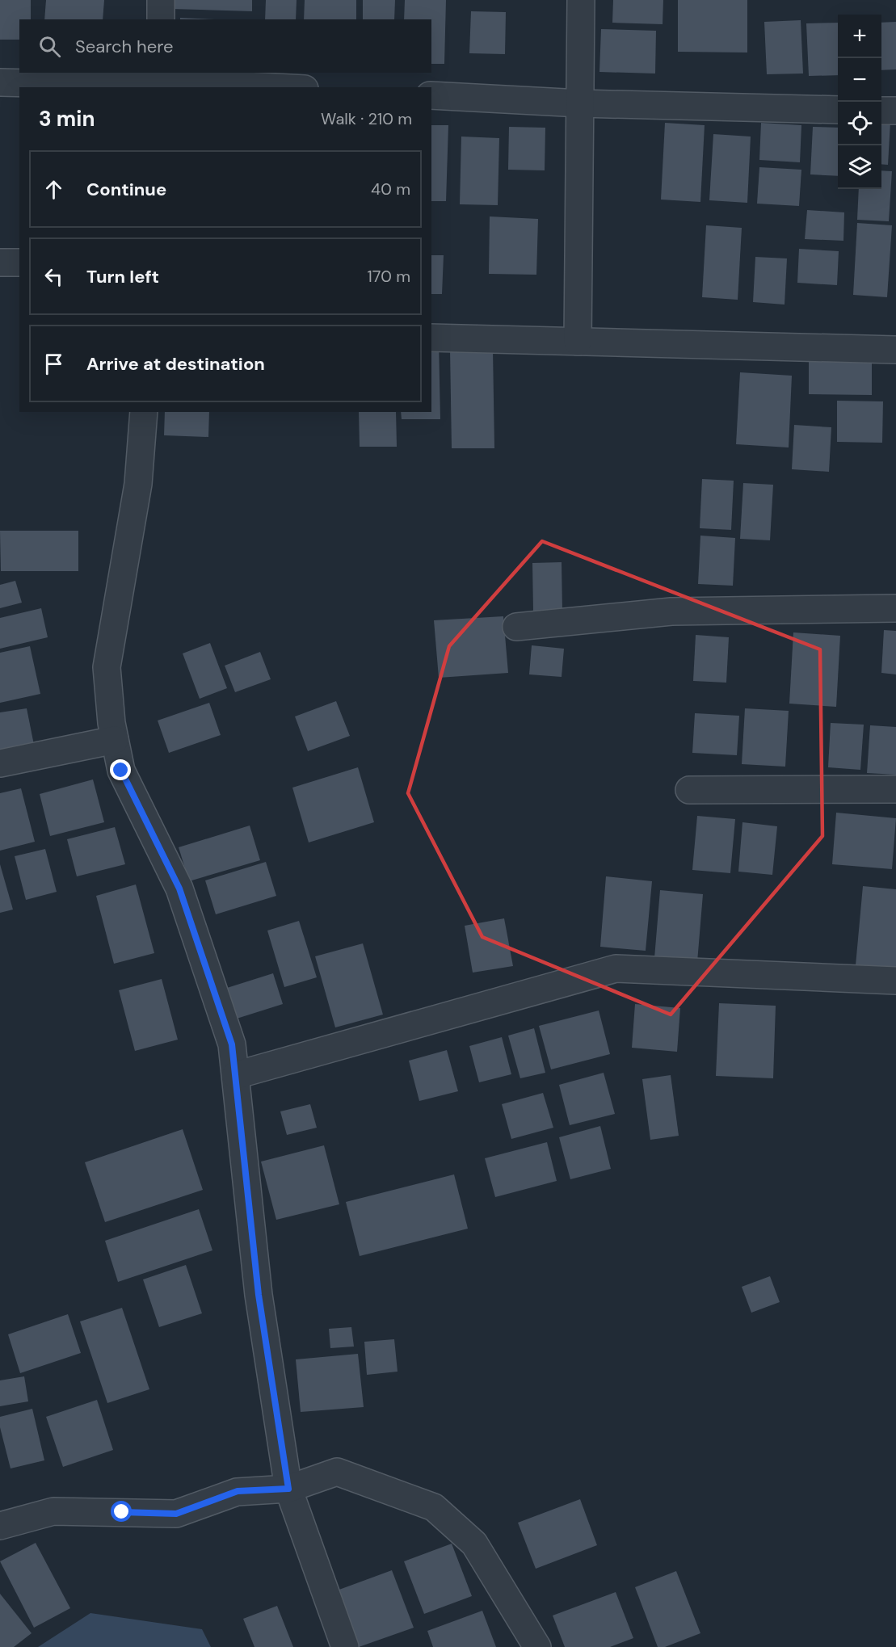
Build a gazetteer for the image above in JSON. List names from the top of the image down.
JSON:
{
  "page": {
    "map_buttons": ["+", "−"],
    "search": "Search here",
    "heading": ["3 min", "Walk · 210 m"],
    "list": [
      ["Continue", "40 m"],
      ["Turn left", "170 m"],
      "Arrive at destination"
    ]
  }
}
